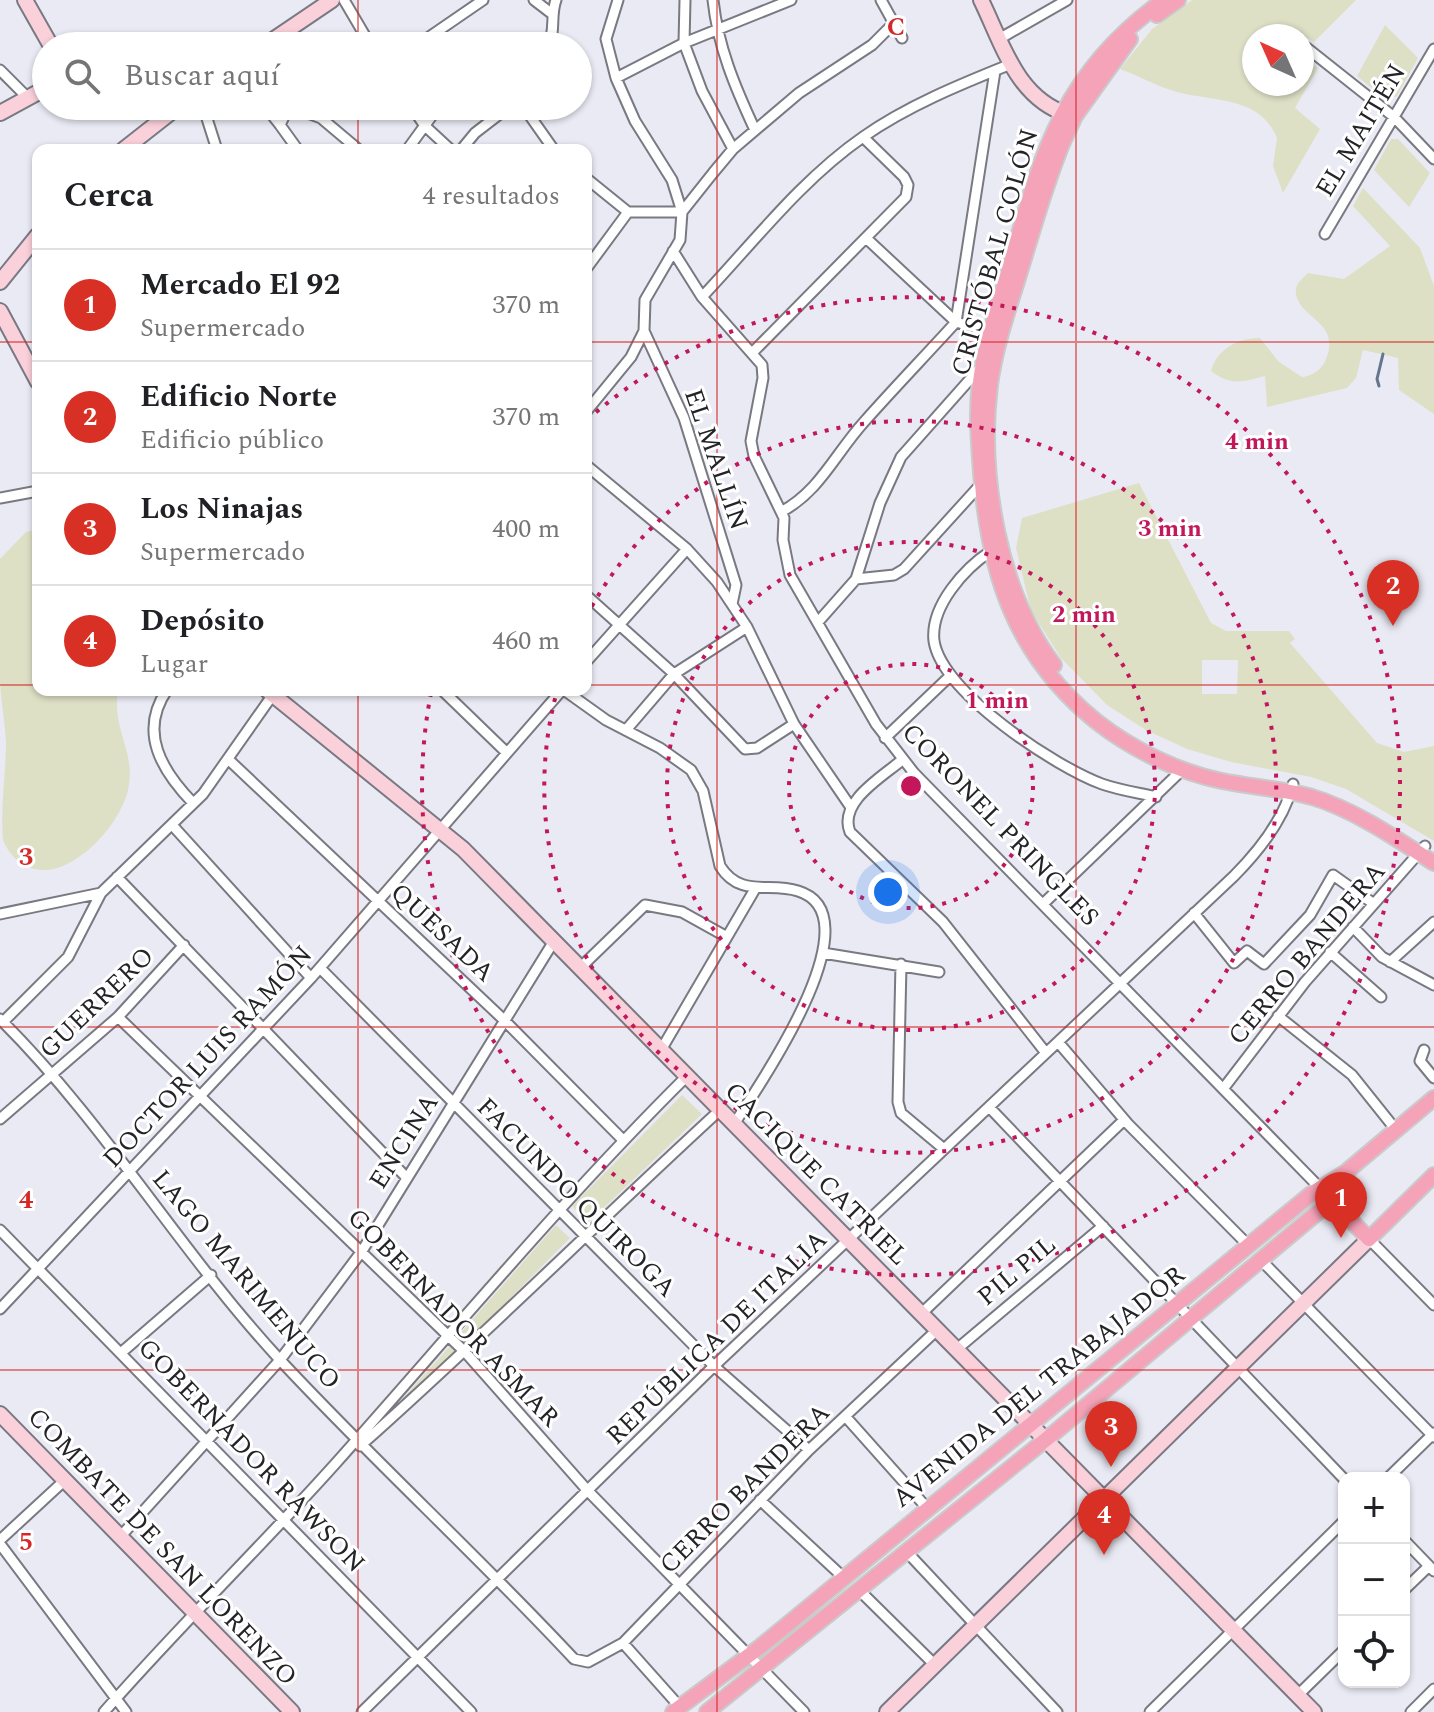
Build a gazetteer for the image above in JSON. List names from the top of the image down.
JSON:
{
  "streets": {
    "main road": [
      "CRISTÓBAL COLÓN",
      "CORONEL PRINGLES",
      "CACIQUE CATRIEL",
      "AVENIDA DEL TRABAJADOR",
      "COMBATE DE SAN LORENZO"
    ],
    "street": [
      "EL MAITÉN",
      "EL MALLÍN",
      "QUESADA",
      "CERRO BANDERA",
      "GUERRERO",
      "DOCTOR LUIS RAMÓN",
      "ENCINA",
      "FACUNDO QUIROGA",
      "PIL PIL",
      "LAGO MARIMENUCO",
      "GOBERNADOR ASMAR",
      "REPÚBLICA DE ITALIA",
      "GOBERNADOR RAWSON"
    ]
  },
  "crossings": [
    ["CRISTÓBAL COLÓN", "CERRO BANDERA"],
    ["CRISTÓBAL COLÓN", "REPÚBLICA DE ITALIA"],
    ["CORONEL PRINGLES", "CERRO BANDERA"],
    ["CORONEL PRINGLES", "REPÚBLICA DE ITALIA"],
    ["CORONEL PRINGLES", "AVENIDA DEL TRABAJADOR"],
    ["QUESADA", "DOCTOR LUIS RAMÓN"],
    ["QUESADA", "ENCINA"],
    ["CERRO BANDERA", "CACIQUE CATRIEL"],
    ["CERRO BANDERA", "FACUNDO QUIROGA"],
    ["CERRO BANDERA", "LAGO MARIMENUCO"],
    ["CERRO BANDERA", "GOBERNADOR ASMAR"],
    ["GUERRERO", "LAGO MARIMENUCO"],
    ["GUERRERO", "GOBERNADOR ASMAR"],
    ["DOCTOR LUIS RAMÓN", "CACIQUE CATRIEL"],
    ["DOCTOR LUIS RAMÓN", "FACUNDO QUIROGA"],
    ["DOCTOR LUIS RAMÓN", "LAGO MARIMENUCO"],
    ["DOCTOR LUIS RAMÓN", "GOBERNADOR ASMAR"],
    ["DOCTOR LUIS RAMÓN", "GOBERNADOR RAWSON"],
    ["ENCINA", "CACIQUE CATRIEL"],
    ["ENCINA", "FACUNDO QUIROGA"],
    ["ENCINA", "LAGO MARIMENUCO"],
    ["ENCINA", "GOBERNADOR ASMAR"],
    ["ENCINA", "GOBERNADOR RAWSON"],
    ["ENCINA", "COMBATE DE SAN LORENZO"],
    ["CACIQUE CATRIEL", "PIL PIL"],
    ["CACIQUE CATRIEL", "REPÚBLICA DE ITALIA"],
    ["CACIQUE CATRIEL", "AVENIDA DEL TRABAJADOR"],
    ["FACUNDO QUIROGA", "REPÚBLICA DE ITALIA"],
    ["LAGO MARIMENUCO", "REPÚBLICA DE ITALIA"],
    ["GOBERNADOR ASMAR", "REPÚBLICA DE ITALIA"],
    ["GOBERNADOR ASMAR", "AVENIDA DEL TRABAJADOR"],
    ["REPÚBLICA DE ITALIA", "GOBERNADOR RAWSON"]
  ],
  "north": "top left",
  "page": {
    "search": "Buscar aquí",
    "heading": ["Cerca", "4 resultados"],
    "list": [
      {
        "mark": "1",
        "name": "Mercado El 92",
        "note": "Supermercado",
        "value": "370 m"
      },
      {
        "mark": "2",
        "name": "Edificio Norte",
        "note": "Edificio público",
        "value": "370 m"
      },
      {
        "mark": "3",
        "name": "Los Ninajas",
        "note": "Supermercado",
        "value": "400 m"
      },
      {
        "mark": "4",
        "name": "Depósito",
        "note": "Lugar",
        "value": "460 m"
      }
    ],
    "pins": [
      "2",
      "1",
      "3",
      "4"
    ],
    "map_buttons": ["+", "−"]
  },
  "grid": {
    "columns": ["C"],
    "rows": ["3", "4", "5"]
  },
  "rings": [
    "4 min",
    "3 min",
    "2 min",
    "1 min"
  ]
}
